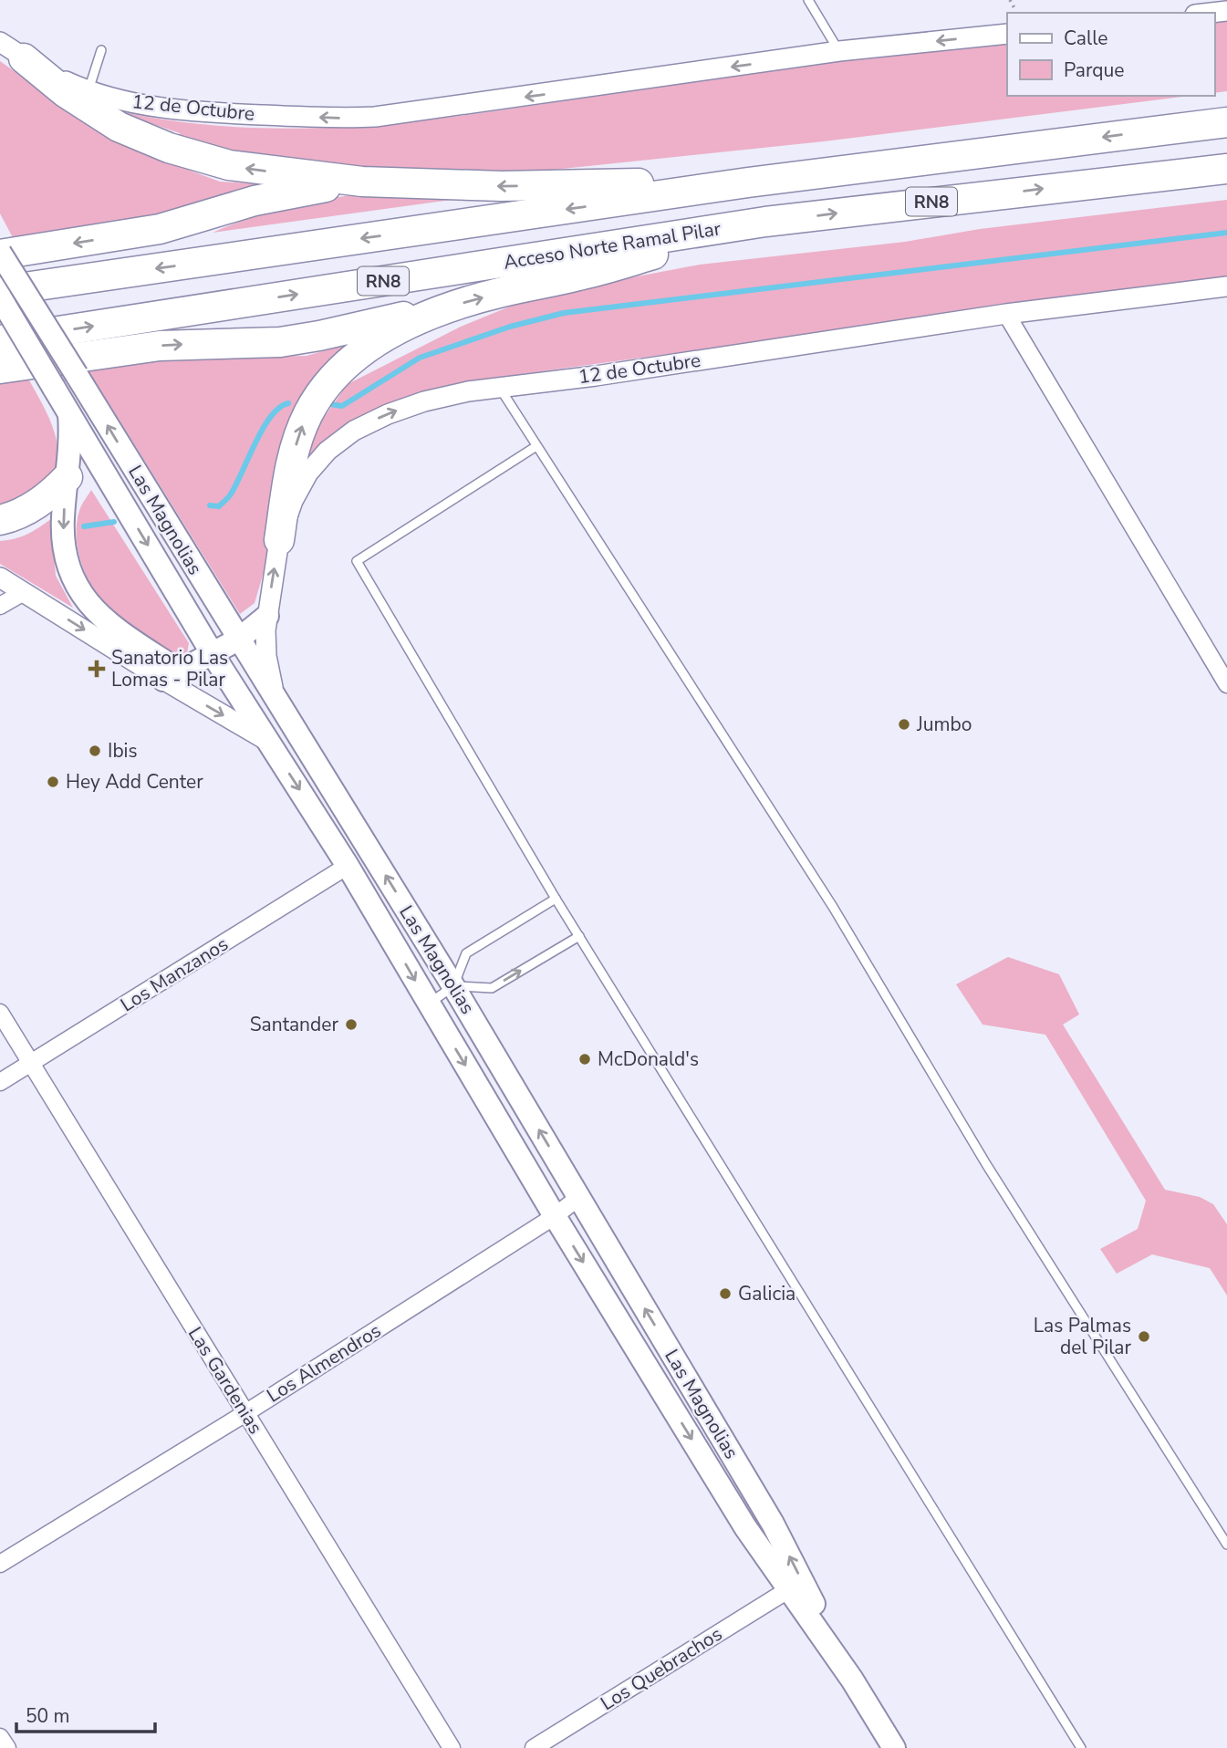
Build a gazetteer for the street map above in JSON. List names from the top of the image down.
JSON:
{
  "streets": {
    "highway": ["RN8", "Acceso Norte Ramal Pilar"],
    "main road": ["Las Magnolias"],
    "street": [
      "12 de Octubre",
      "Los Manzanos",
      "Los Almendros",
      "Las Gardenias",
      "Los Quebrachos"
    ]
  },
  "crossings": [
    ["12 de Octubre", "Las Magnolias"],
    ["Las Magnolias", "Los Manzanos"],
    ["Las Magnolias", "Los Almendros"],
    ["Las Magnolias", "Los Quebrachos"],
    ["Los Manzanos", "Las Gardenias"],
    ["Los Almendros", "Las Gardenias"]
  ],
  "places": {
    "health": ["Sanatorio Las Lomas - Pilar"],
    "other": [
      "Jumbo",
      "Ibis",
      "Hey Add Center",
      "Santander",
      "McDonald's",
      "Galicia",
      "Las Palmas del Pilar"
    ]
  },
  "legend": ["Calle", "Parque"],
  "scale_bar": "50 m"
}
